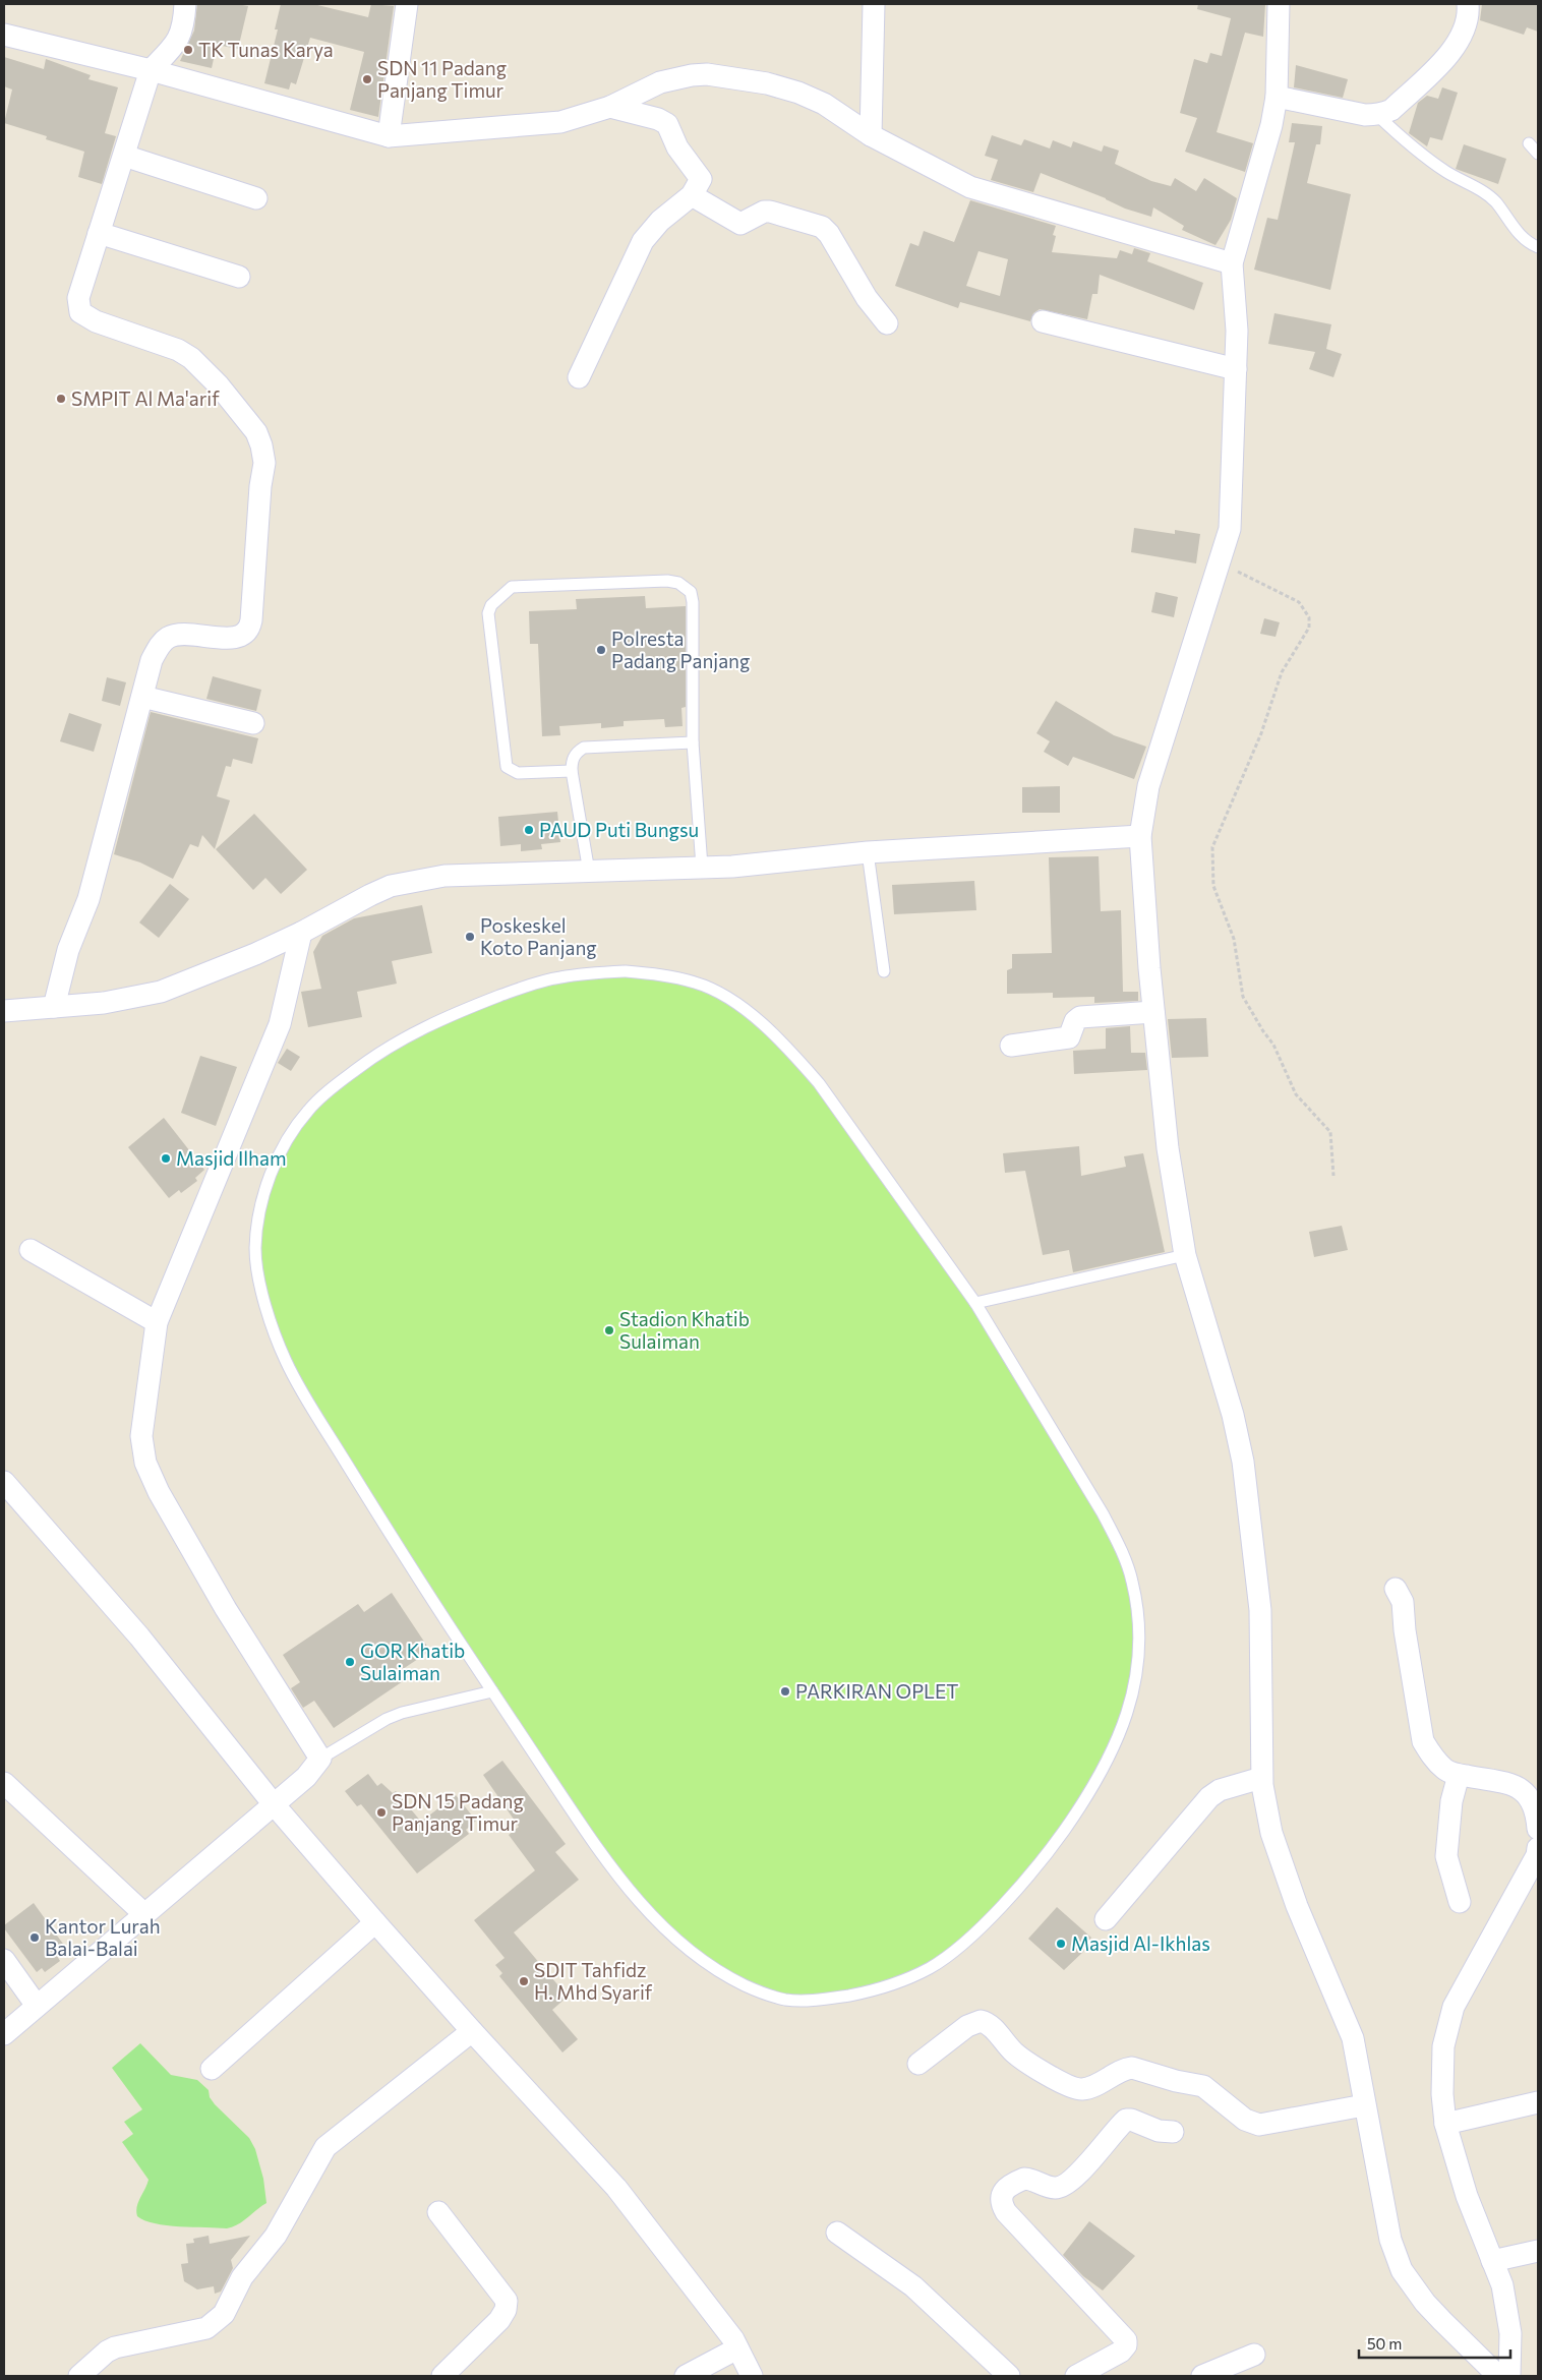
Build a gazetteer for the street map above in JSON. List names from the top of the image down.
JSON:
{
  "places": [
    "TK Tunas Karya",
    "SDN 11 Padang Panjang Timur",
    "SMPIT Al Ma'arif",
    "Polresta Padang Panjang",
    "PAUD Puti Bungsu",
    "Poskeskel Koto Panjang",
    "Masjid Ilham",
    "Stadion Khatib Sulaiman",
    "GOR Khatib Sulaiman",
    "PARKIRAN OPLET",
    "SDN 15 Padang Panjang Timur",
    "Kantor Lurah Balai-Balai",
    "Masjid Al-Ikhlas",
    "SDIT Tahfidz H. Mhd Syarif"
  ],
  "scale_bar": "50 m"
}
